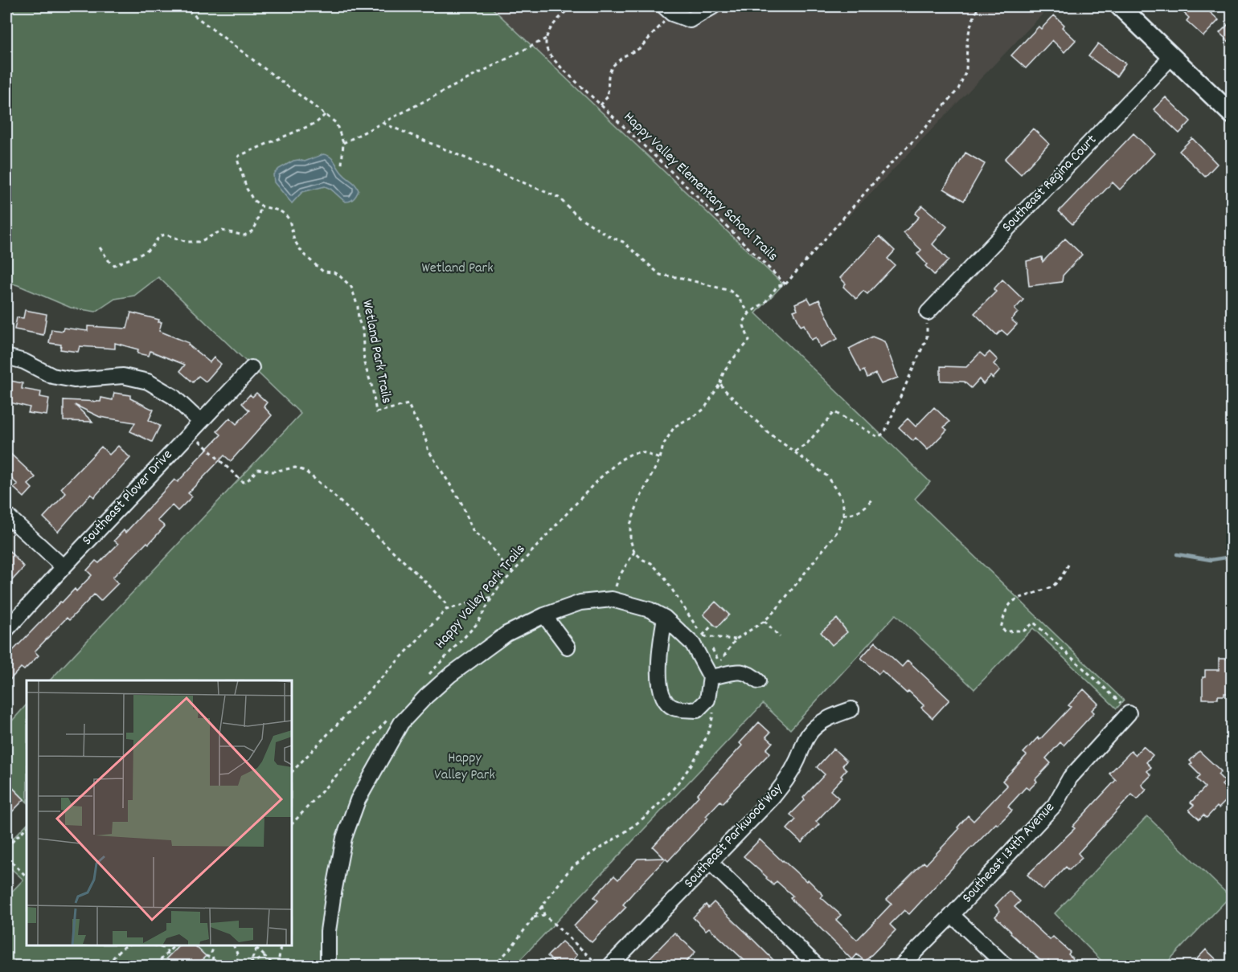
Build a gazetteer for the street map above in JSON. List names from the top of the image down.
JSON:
{
  "streets": {
    "street": [
      "Southeast Regina Court",
      "Southeast Plover Drive",
      "Southeast Parkwood Way",
      "Southeast 134th Avenue"
    ],
    "path": ["Happy Valley Elementary School Trails", "Wetland Park Trails", "Happy Valley Park Trails"]
  },
  "crossings": [
    ["Wetland Park Trails", "Happy Valley Park Trails"]
  ],
  "parks": ["Wetland Park", "Happy Valley Park"]
}
